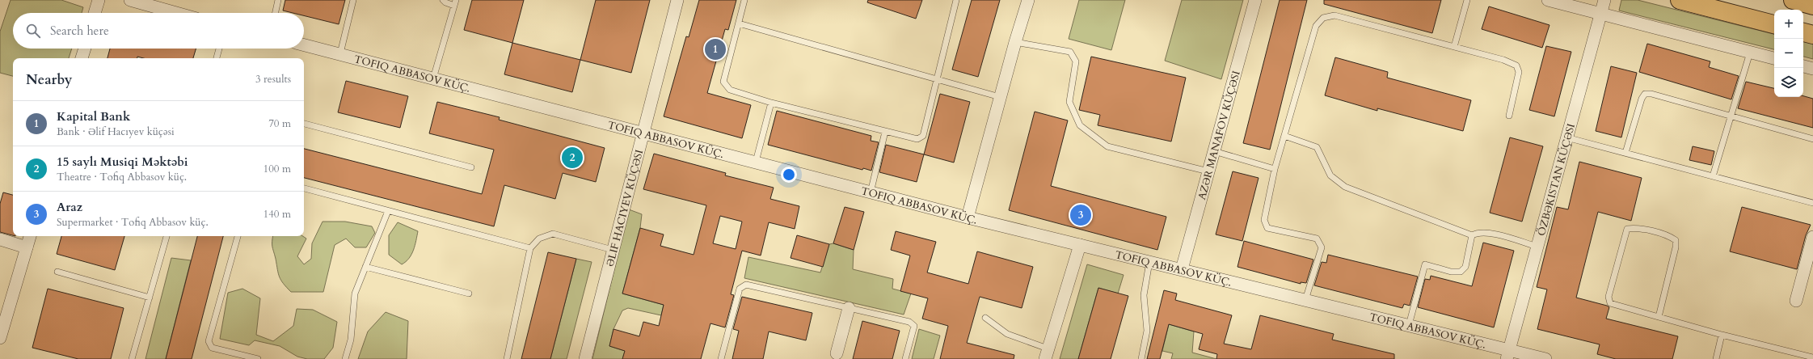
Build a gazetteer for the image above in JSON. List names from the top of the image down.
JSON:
{
  "streets": {
    "street": ["TOFIQ ABBASOV KÜÇ.", "AZƏR MANAFOV KÜÇƏSI", "ÖZBƏKISTAN KÜÇƏSI"]
  },
  "crossings": [
    ["TOFIQ ABBASOV KÜÇ.", "AZƏR MANAFOV KÜÇƏSI"],
    ["TOFIQ ABBASOV KÜÇ.", "ÖZBƏKISTAN KÜÇƏSI"]
  ],
  "page": {
    "map_buttons": ["+", "−"],
    "search": "Search here",
    "pins": ["1", "2", "3"],
    "heading": ["Nearby", "3 results"],
    "list": [
      {
        "mark": "1",
        "name": "Kapital Bank",
        "note": "Bank · Əlif Hacıyev küçəsi",
        "value": "70 m"
      },
      {
        "mark": "2",
        "name": "15 saylı Musiqi Məktəbi",
        "note": "Theatre · Tofiq Abbasov küç.",
        "value": "100 m"
      },
      {
        "mark": "3",
        "name": "Araz",
        "note": "Supermarket · Tofiq Abbasov küç.",
        "value": "140 m"
      }
    ]
  }
}
